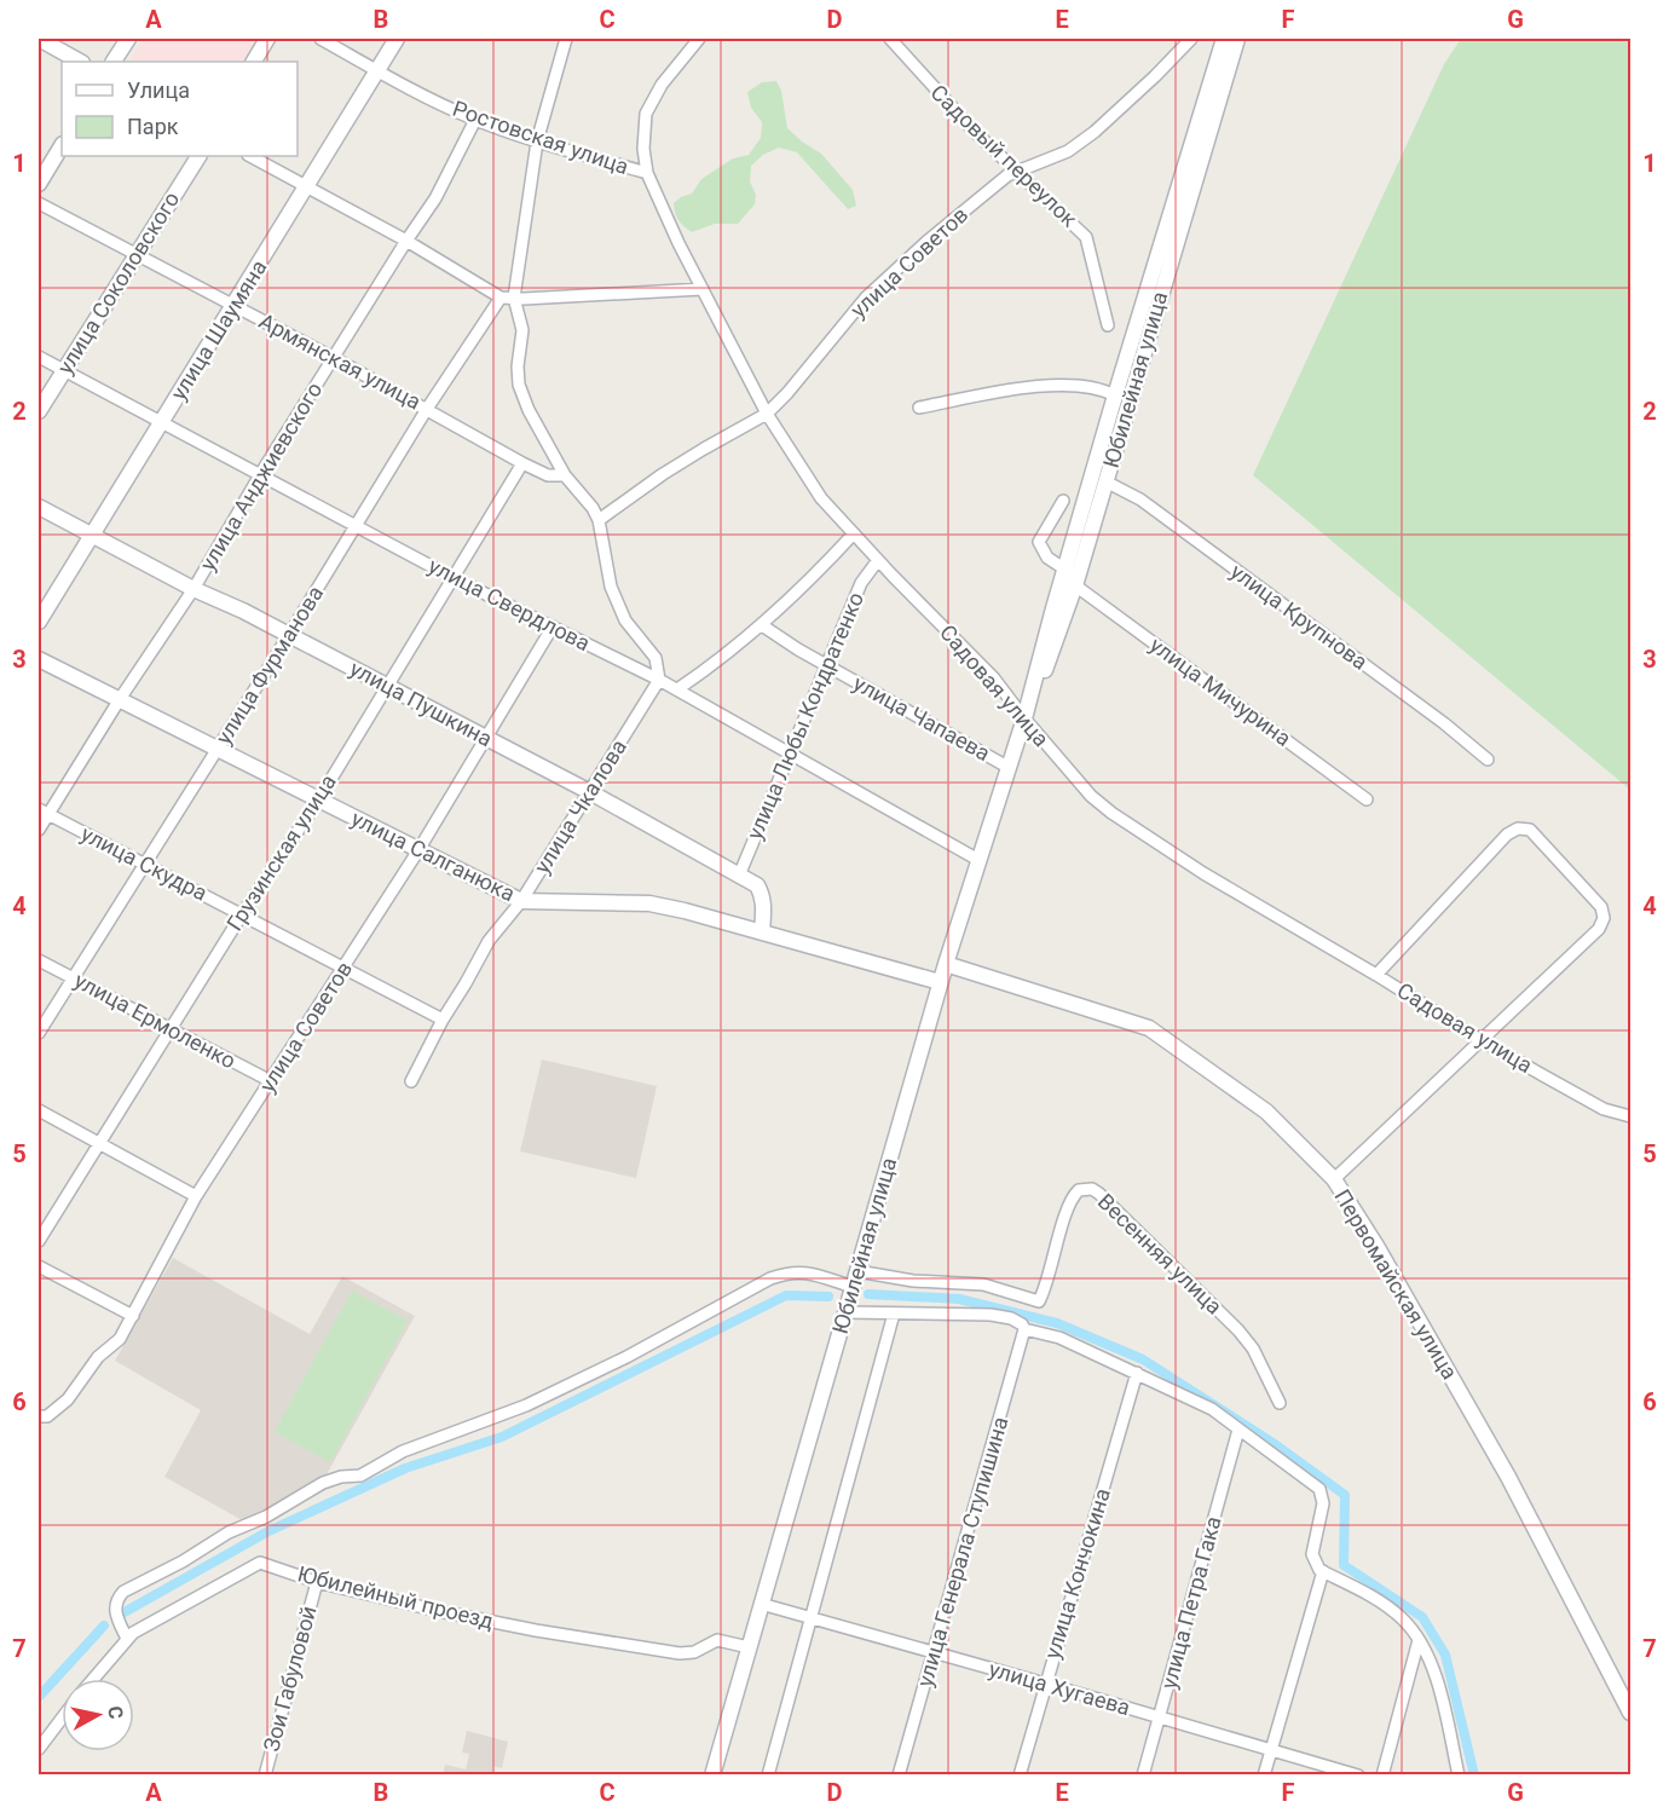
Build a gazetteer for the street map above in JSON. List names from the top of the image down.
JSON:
{
  "streets": {
    "main road": [
      "улица Соколовского",
      "улица Шаумяна",
      "Юбилейная улица",
      "улица Пушкина",
      "улица Салганюка",
      "Первомайская улица"
    ],
    "street": [
      "Ростовская улица",
      "Садовый переулок",
      "улица Советов",
      "Армянская улица",
      "улица Анджиевского",
      "улица Свердлова",
      "улица Крупнова",
      "улица Фурманова",
      "Садовая улица",
      "улица Мичурина",
      "улица Любы Кондратенко",
      "улица Чапаева",
      "улица Чкалова",
      "Грузинская улица",
      "улица Скудра",
      "улица Ермоленко",
      "Весенняя улица",
      "улица Генерала Ступишина",
      "улица Кончокина",
      "Юбилейный проезд",
      "улица Петра Гака",
      "Зои Габуловой",
      "улица Хугаева"
    ]
  },
  "crossings": [
    ["Ростовская улица", "улица Шаумяна"],
    ["Ростовская улица", "улица Анджиевского"],
    ["Ростовская улица", "Садовая улица"],
    ["Садовый переулок", "улица Советов"],
    ["улица Советов", "улица Свердлова"],
    ["улица Советов", "Садовая улица"],
    ["улица Советов", "улица Пушкина"],
    ["улица Советов", "улица Салганюка"],
    ["улица Советов", "улица Скудра"],
    ["улица Советов", "улица Ермоленко"],
    ["улица Соколовского", "Армянская улица"],
    ["улица Соколовского", "улица Свердлова"],
    ["улица Шаумяна", "Армянская улица"],
    ["улица Шаумяна", "улица Свердлова"],
    ["улица Шаумяна", "улица Пушкина"],
    ["Армянская улица", "улица Анджиевского"],
    ["Армянская улица", "улица Фурманова"],
    ["Армянская улица", "Грузинская улица"],
    ["Юбилейная улица", "улица Свердлова"],
    ["Юбилейная улица", "улица Крупнова"],
    ["Юбилейная улица", "Садовая улица"],
    ["Юбилейная улица", "улица Мичурина"],
    ["Юбилейная улица", "улица Чапаева"],
    ["Юбилейная улица", "улица Салганюка"],
    ["Юбилейная улица", "Весенняя улица"],
    ["Юбилейная улица", "Первомайская улица"],
    ["Юбилейная улица", "Юбилейный проезд"],
    ["Юбилейная улица", "улица Хугаева"],
    ["улица Анджиевского", "улица Свердлова"],
    ["улица Анджиевского", "улица Пушкина"],
    ["улица Анджиевского", "улица Салганюка"],
    ["улица Анджиевского", "улица Скудра"],
    ["улица Свердлова", "улица Фурманова"],
    ["улица Свердлова", "улица Любы Кондратенко"],
    ["улица Свердлова", "улица Чкалова"],
    ["улица Свердлова", "Грузинская улица"],
    ["улица Фурманова", "улица Пушкина"],
    ["улица Фурманова", "улица Салганюка"],
    ["улица Фурманова", "улица Скудра"],
    ["улица Фурманова", "улица Ермоленко"],
    ["Садовая улица", "улица Любы Кондратенко"],
    ["улица Пушкина", "улица Любы Кондратенко"],
    ["улица Пушкина", "улица Чкалова"],
    ["улица Пушкина", "Грузинская улица"],
    ["улица Пушкина", "улица Салганюка"],
    ["улица Любы Кондратенко", "улица Чапаева"],
    ["улица Чкалова", "улица Салганюка"],
    ["улица Чкалова", "улица Скудра"],
    ["Грузинская улица", "улица Салганюка"],
    ["Грузинская улица", "улица Скудра"],
    ["Грузинская улица", "улица Ермоленко"],
    ["улица Генерала Ступишина", "улица Хугаева"],
    ["улица Кончокина", "улица Хугаева"],
    ["Юбилейный проезд", "Зои Габуловой"],
    ["улица Петра Гака", "улица Хугаева"]
  ],
  "legend": ["Улица", "Парк"],
  "north": "right",
  "grid": {
    "columns": [
      "A",
      "B",
      "C",
      "D",
      "E",
      "F",
      "G"
    ],
    "rows": [
      "1",
      "2",
      "3",
      "4",
      "5",
      "6",
      "7"
    ]
  }
}
